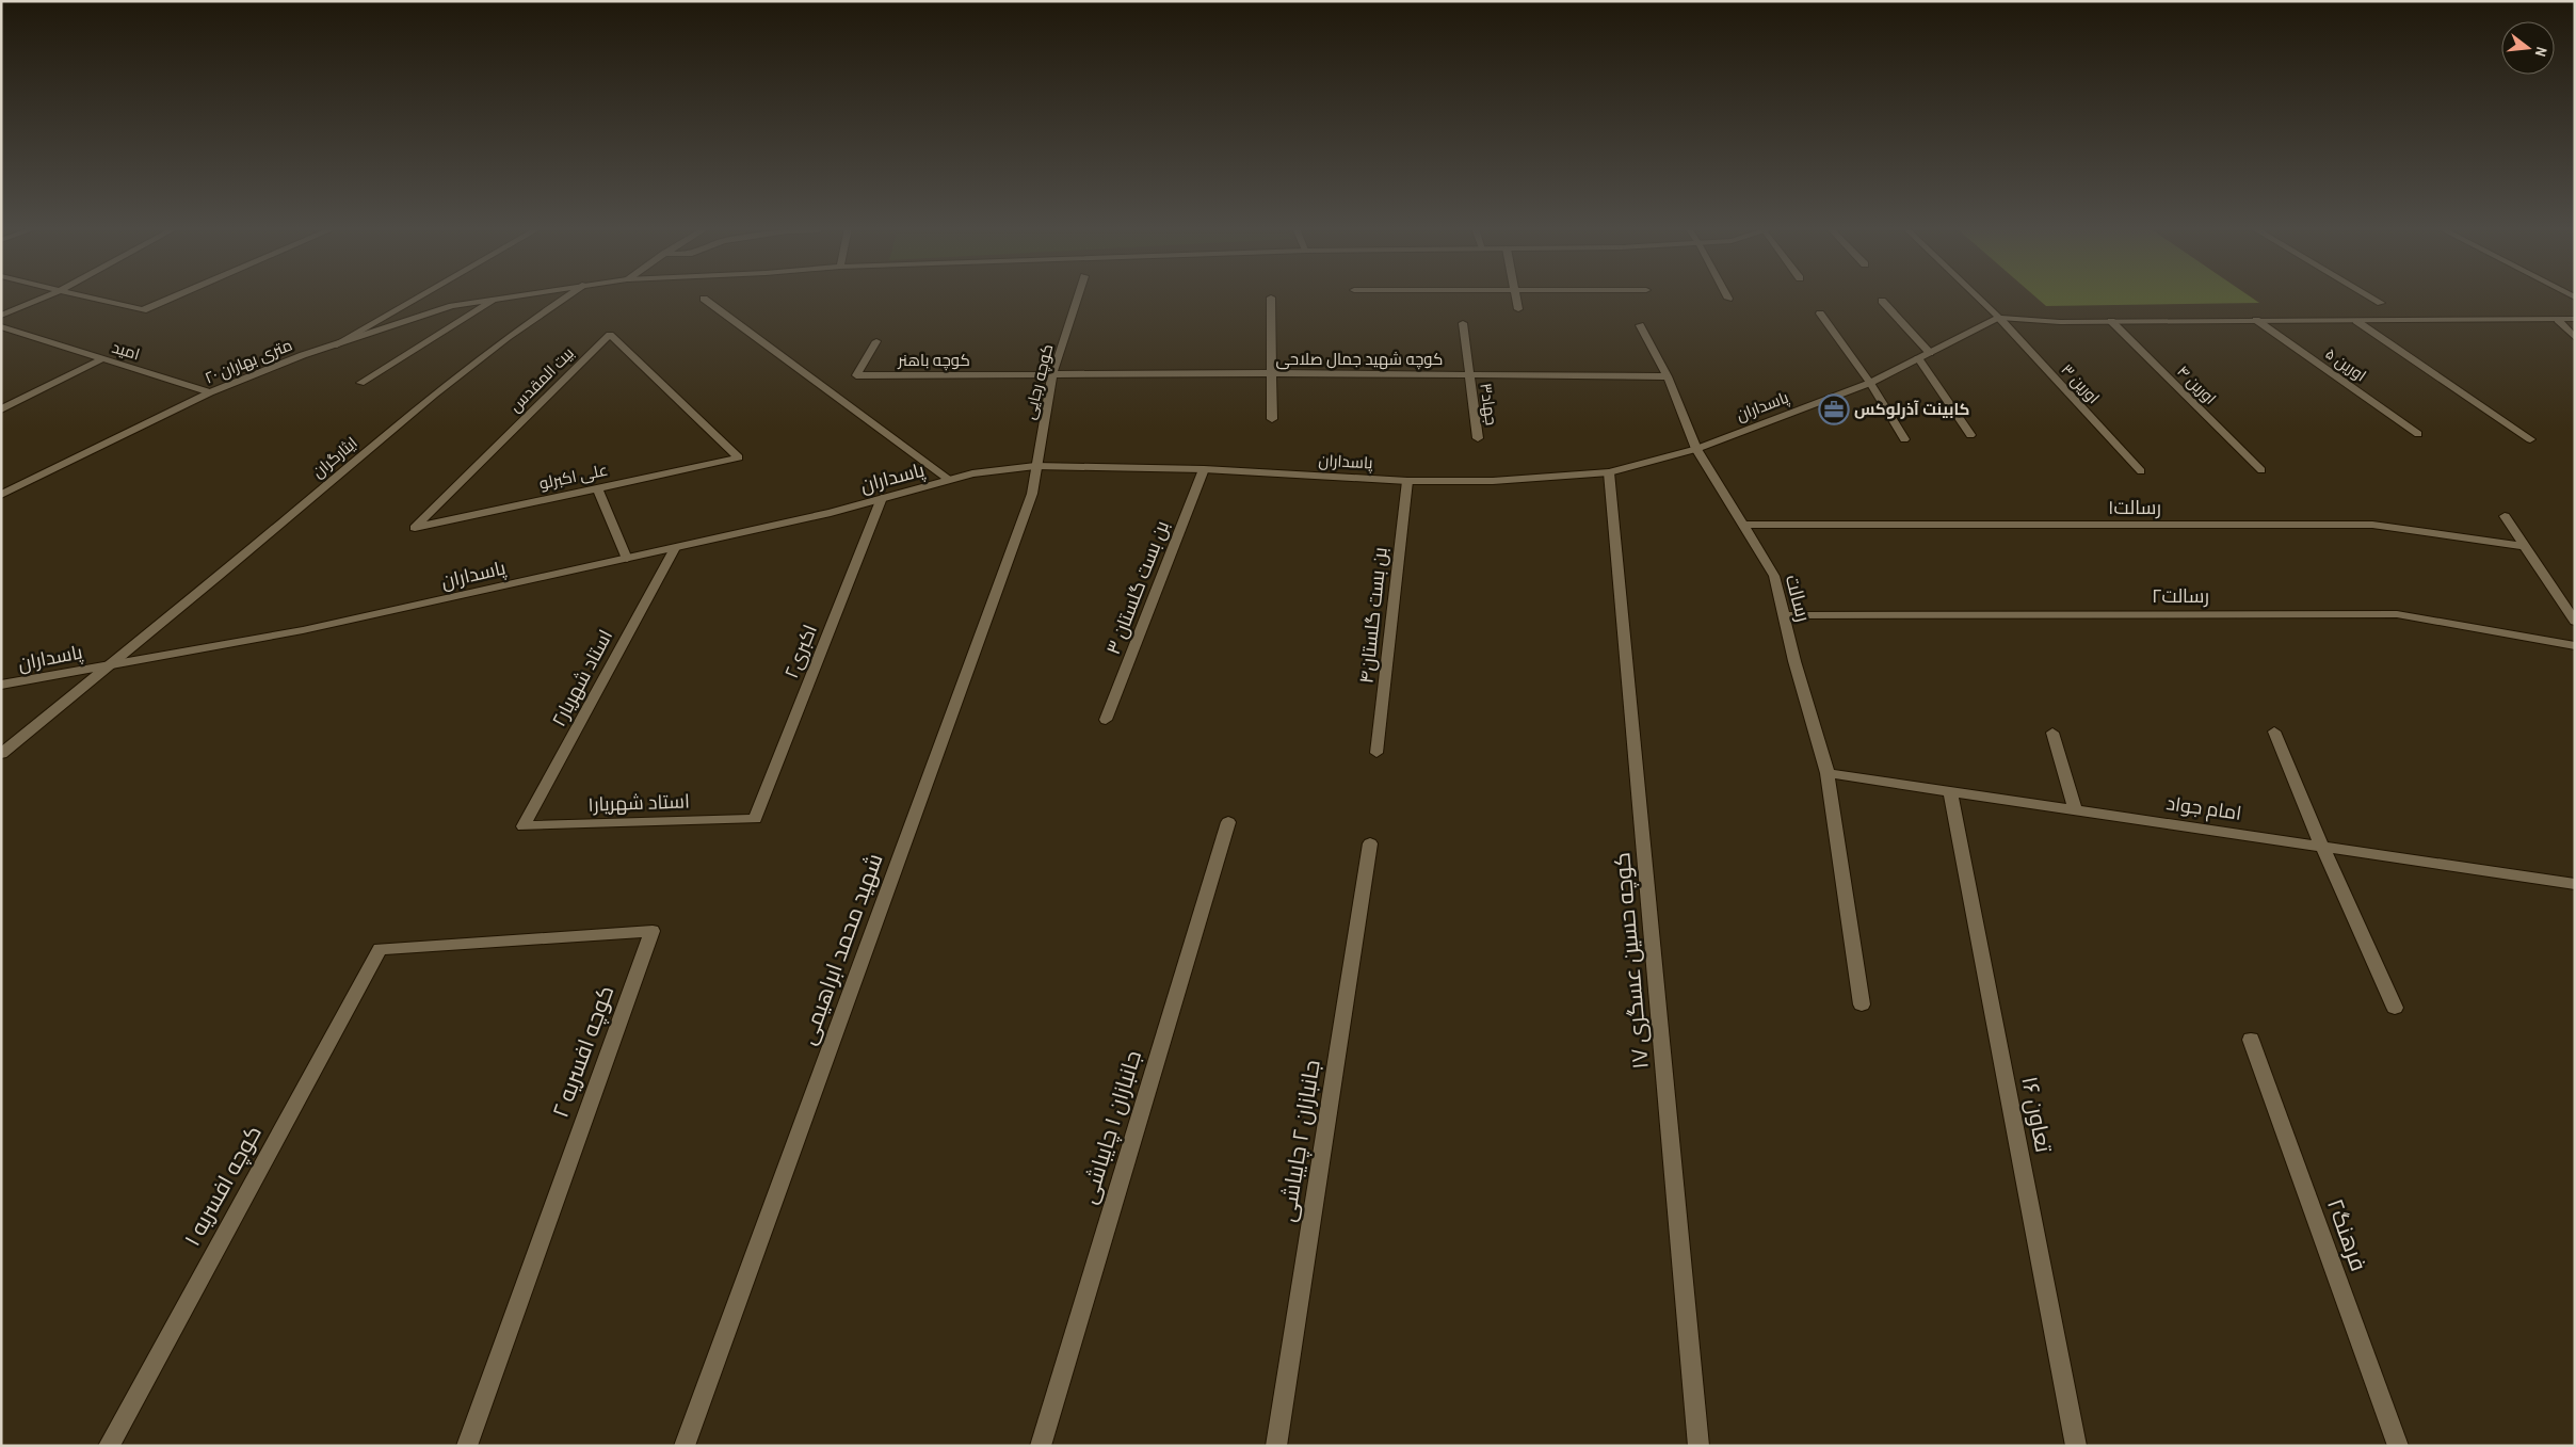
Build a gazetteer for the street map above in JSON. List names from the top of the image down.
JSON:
{
  "streets": {
    "street": [
      "امید",
      "کوچه شهید جمال صلاحی",
      "کوچه باهنر",
      "۲۰ متری بهاران",
      "اورین ۵",
      "بیت المقدس",
      "کوچه رجایی",
      "اورین ۳",
      "اورین ۴",
      "جهاد۳",
      "پاسداران",
      "ایثارگران",
      "علی اکبرلو",
      "رسالت۱",
      "بن بست گلستان ۳",
      "رسالت۲",
      "رسالت",
      "بن بست گلستان۴",
      "اکبری۲",
      "استاد شهریار۲",
      "استاد شهریار۱",
      "امام جواد",
      "شهید محمد ابراهیمی",
      "کوچه حسین عسگری ۱۷",
      "کوچه افسریه ۲",
      "تعاون ۱۶",
      "جانبازان ۱ چایباشی",
      "جانبازان ۲ چایباشی",
      "کوچه افسریه ۱",
      "فرهنگ۲"
    ]
  },
  "crossings": [
    ["امید", "۲۰ متری بهاران"],
    ["کوچه شهید جمال صلاحی", "کوچه باهنر"],
    ["کوچه شهید جمال صلاحی", "کوچه رجایی"],
    ["کوچه شهید جمال صلاحی", "جهاد۳"],
    ["کوچه شهید جمال صلاحی", "رسالت"],
    ["کوچه باهنر", "کوچه رجایی"],
    ["بیت المقدس", "علی اکبرلو"],
    ["کوچه رجایی", "پاسداران"],
    ["کوچه رجایی", "شهید محمد ابراهیمی"],
    ["اورین ۳", "پاسداران"],
    ["پاسداران", "ایثارگران"],
    ["پاسداران", "بن بست گلستان ۳"],
    ["پاسداران", "رسالت"],
    ["پاسداران", "بن بست گلستان۴"],
    ["پاسداران", "اکبری۲"],
    ["پاسداران", "استاد شهریار۲"],
    ["پاسداران", "شهید محمد ابراهیمی"],
    ["پاسداران", "کوچه حسین عسگری ۱۷"],
    ["رسالت۱", "رسالت"],
    ["رسالت۲", "رسالت"],
    ["رسالت", "امام جواد"],
    ["اکبری۲", "استاد شهریار۱"],
    ["استاد شهریار۲", "استاد شهریار۱"],
    ["امام جواد", "تعاون ۱۶"],
    ["کوچه افسریه ۲", "کوچه افسریه ۱"]
  ],
  "places": {
    "office": ["کابینت آذرلوکس"]
  },
  "north": "right"
}
